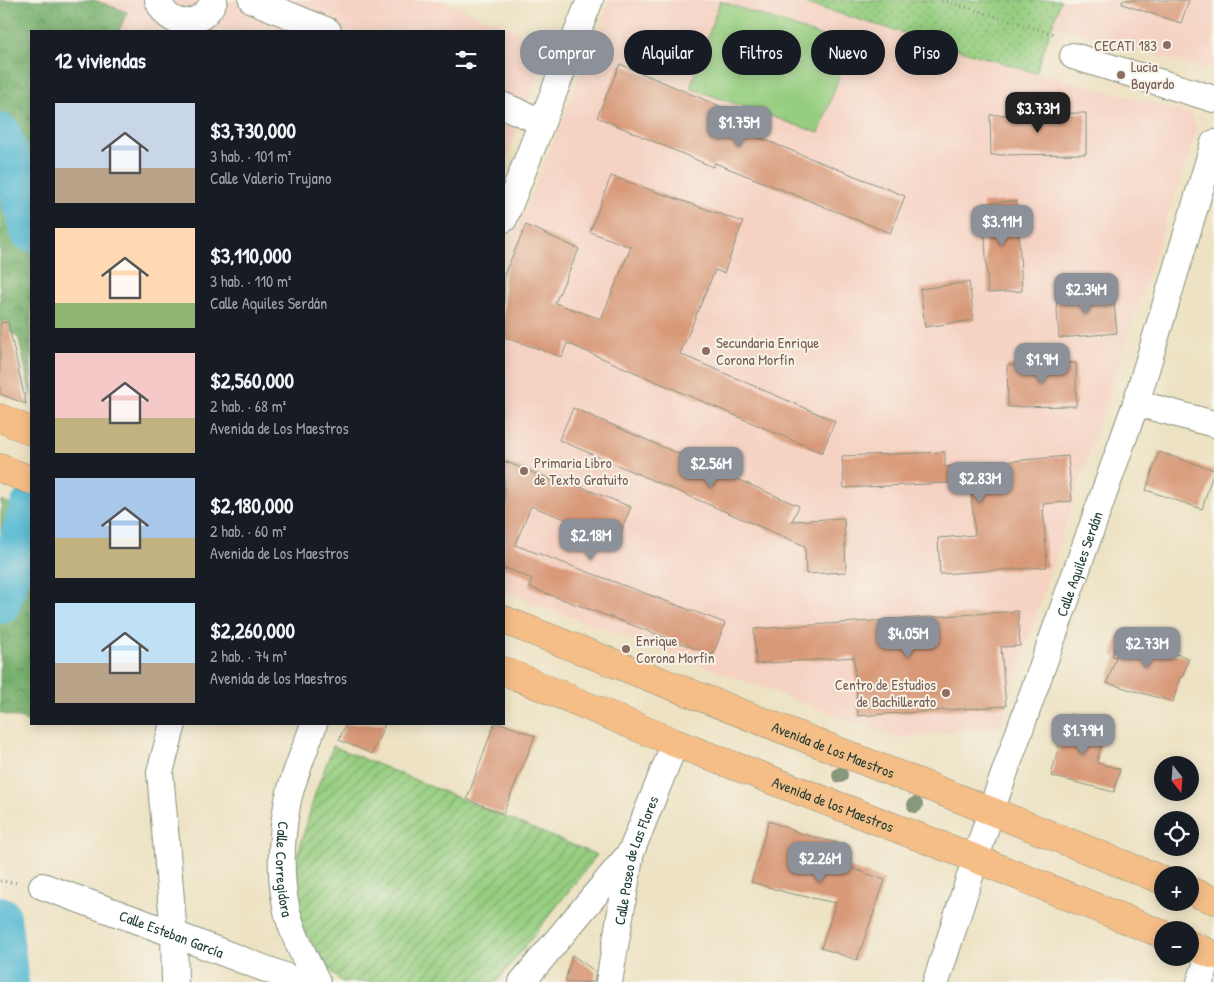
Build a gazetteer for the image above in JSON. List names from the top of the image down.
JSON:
{
  "streets": {
    "main road": ["Avenida de Los Maestros", "Avenida de los Maestros"],
    "street": [
      "Calle Aquiles Serdán",
      "Calle Paseo de Las Flores",
      "Calle Corregidora",
      "Calle Esteban García"
    ]
  },
  "crossings": [
    ["Calle Aquiles Serdán", "Avenida de Los Maestros"],
    ["Calle Aquiles Serdán", "Avenida de los Maestros"],
    ["Avenida de los Maestros", "Calle Paseo de Las Flores"]
  ],
  "places": [
    "CECATI 183",
    "Lucia Bayardo",
    "Secundaria Enrique Corona Morfín",
    "Primaria Libro de Texto Gratuito",
    "Enrique Corona Morfín",
    "Centro de Estudios de Bachillerato"
  ],
  "north": "bottom",
  "page": {
    "chip": [
      "Comprar",
      "Alquilar",
      "Filtros",
      "Nuevo",
      "Piso"
    ],
    "heading": "12 viviendas",
    "list": [
      {
        "name": "$3,730,000",
        "note": "3 hab. · 101 m² · Calle Valerio Trujano"
      },
      {
        "name": "$3,110,000",
        "note": "3 hab. · 110 m² · Calle Aquiles Serdán"
      },
      {
        "name": "$2,560,000",
        "note": "2 hab. · 68 m² · Avenida de Los Maestros"
      },
      {
        "name": "$2,180,000",
        "note": "2 hab. · 60 m² · Avenida de Los Maestros"
      },
      {
        "name": "$2,260,000",
        "note": "2 hab. · 74 m² · Avenida de los Maestros"
      }
    ],
    "price": [
      "$3.73M",
      "$1.75M",
      "$3.11M",
      "$2.34M",
      "$1.9M",
      "$2.56M",
      "$2.83M",
      "$2.18M",
      "$4.05M",
      "$2.73M",
      "$1.79M",
      "$2.26M"
    ],
    "map_buttons": ["+", "−"]
  }
}
